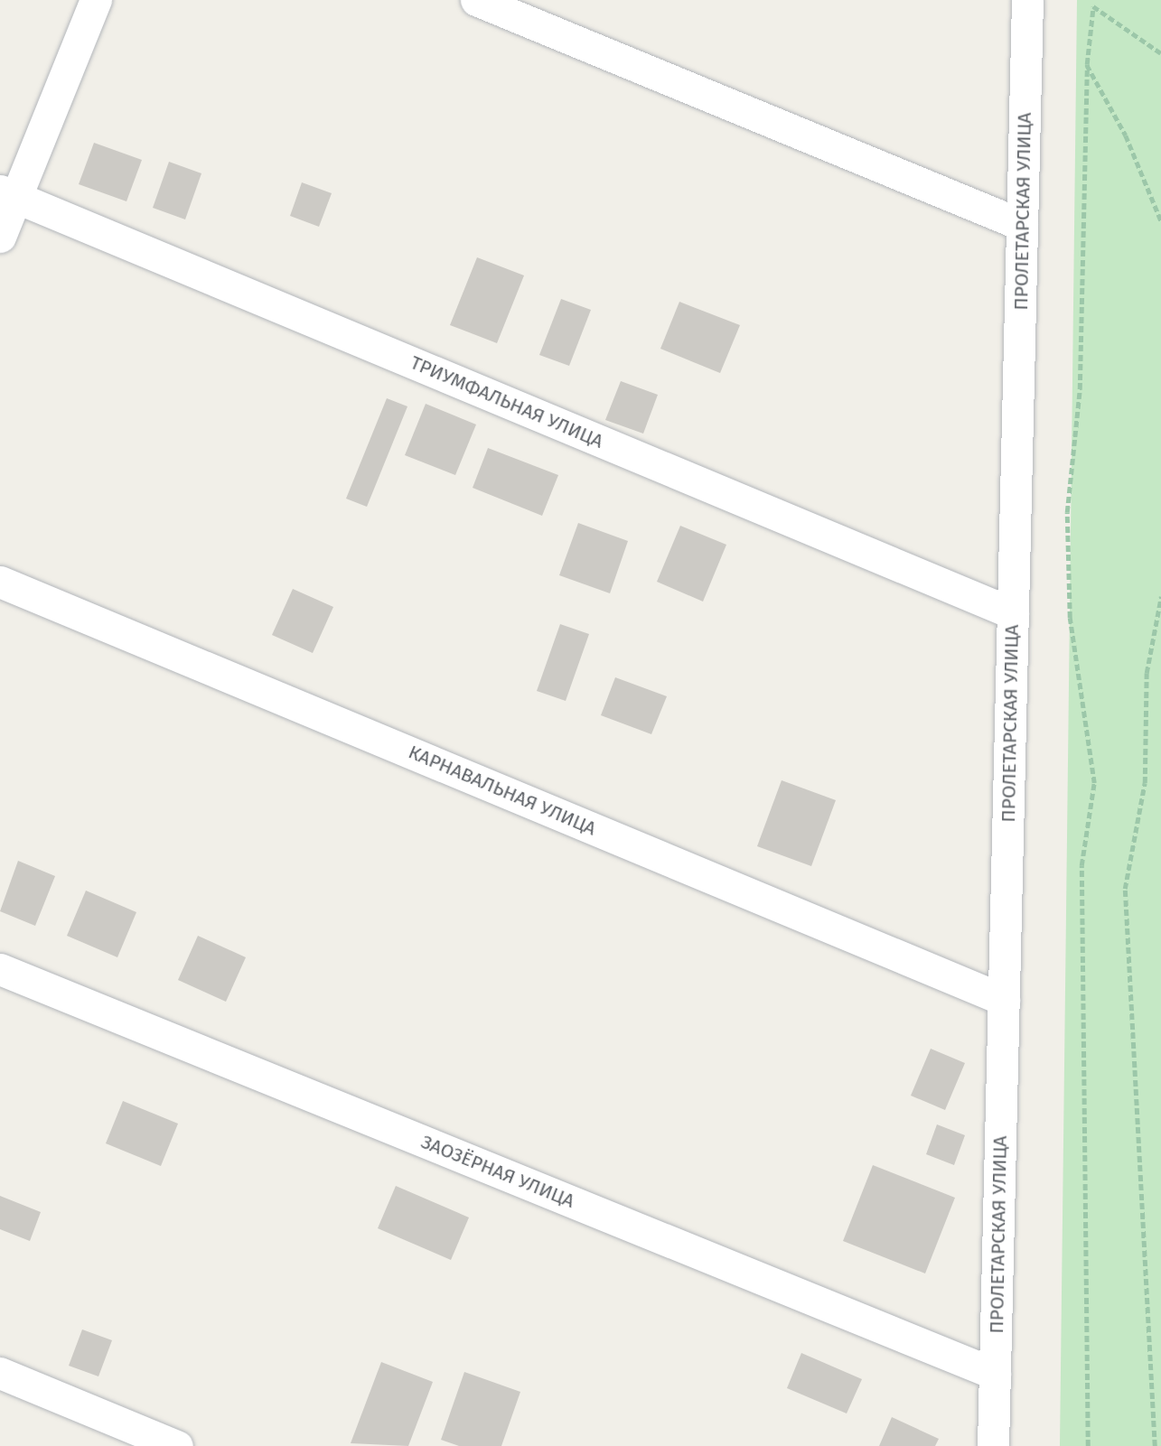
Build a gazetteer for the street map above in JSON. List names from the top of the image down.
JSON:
{
  "streets": {
    "street": [
      "ПРОЛЕТАРСКАЯ УЛИЦА",
      "ТРИУМФАЛЬНАЯ УЛИЦА",
      "КАРНАВАЛЬНАЯ УЛИЦА",
      "ЗАОЗЁРНАЯ УЛИЦА"
    ]
  },
  "crossings": [
    ["ПРОЛЕТАРСКАЯ УЛИЦА", "ТРИУМФАЛЬНАЯ УЛИЦА"],
    ["ПРОЛЕТАРСКАЯ УЛИЦА", "КАРНАВАЛЬНАЯ УЛИЦА"],
    ["ПРОЛЕТАРСКАЯ УЛИЦА", "ЗАОЗЁРНАЯ УЛИЦА"]
  ]
}
